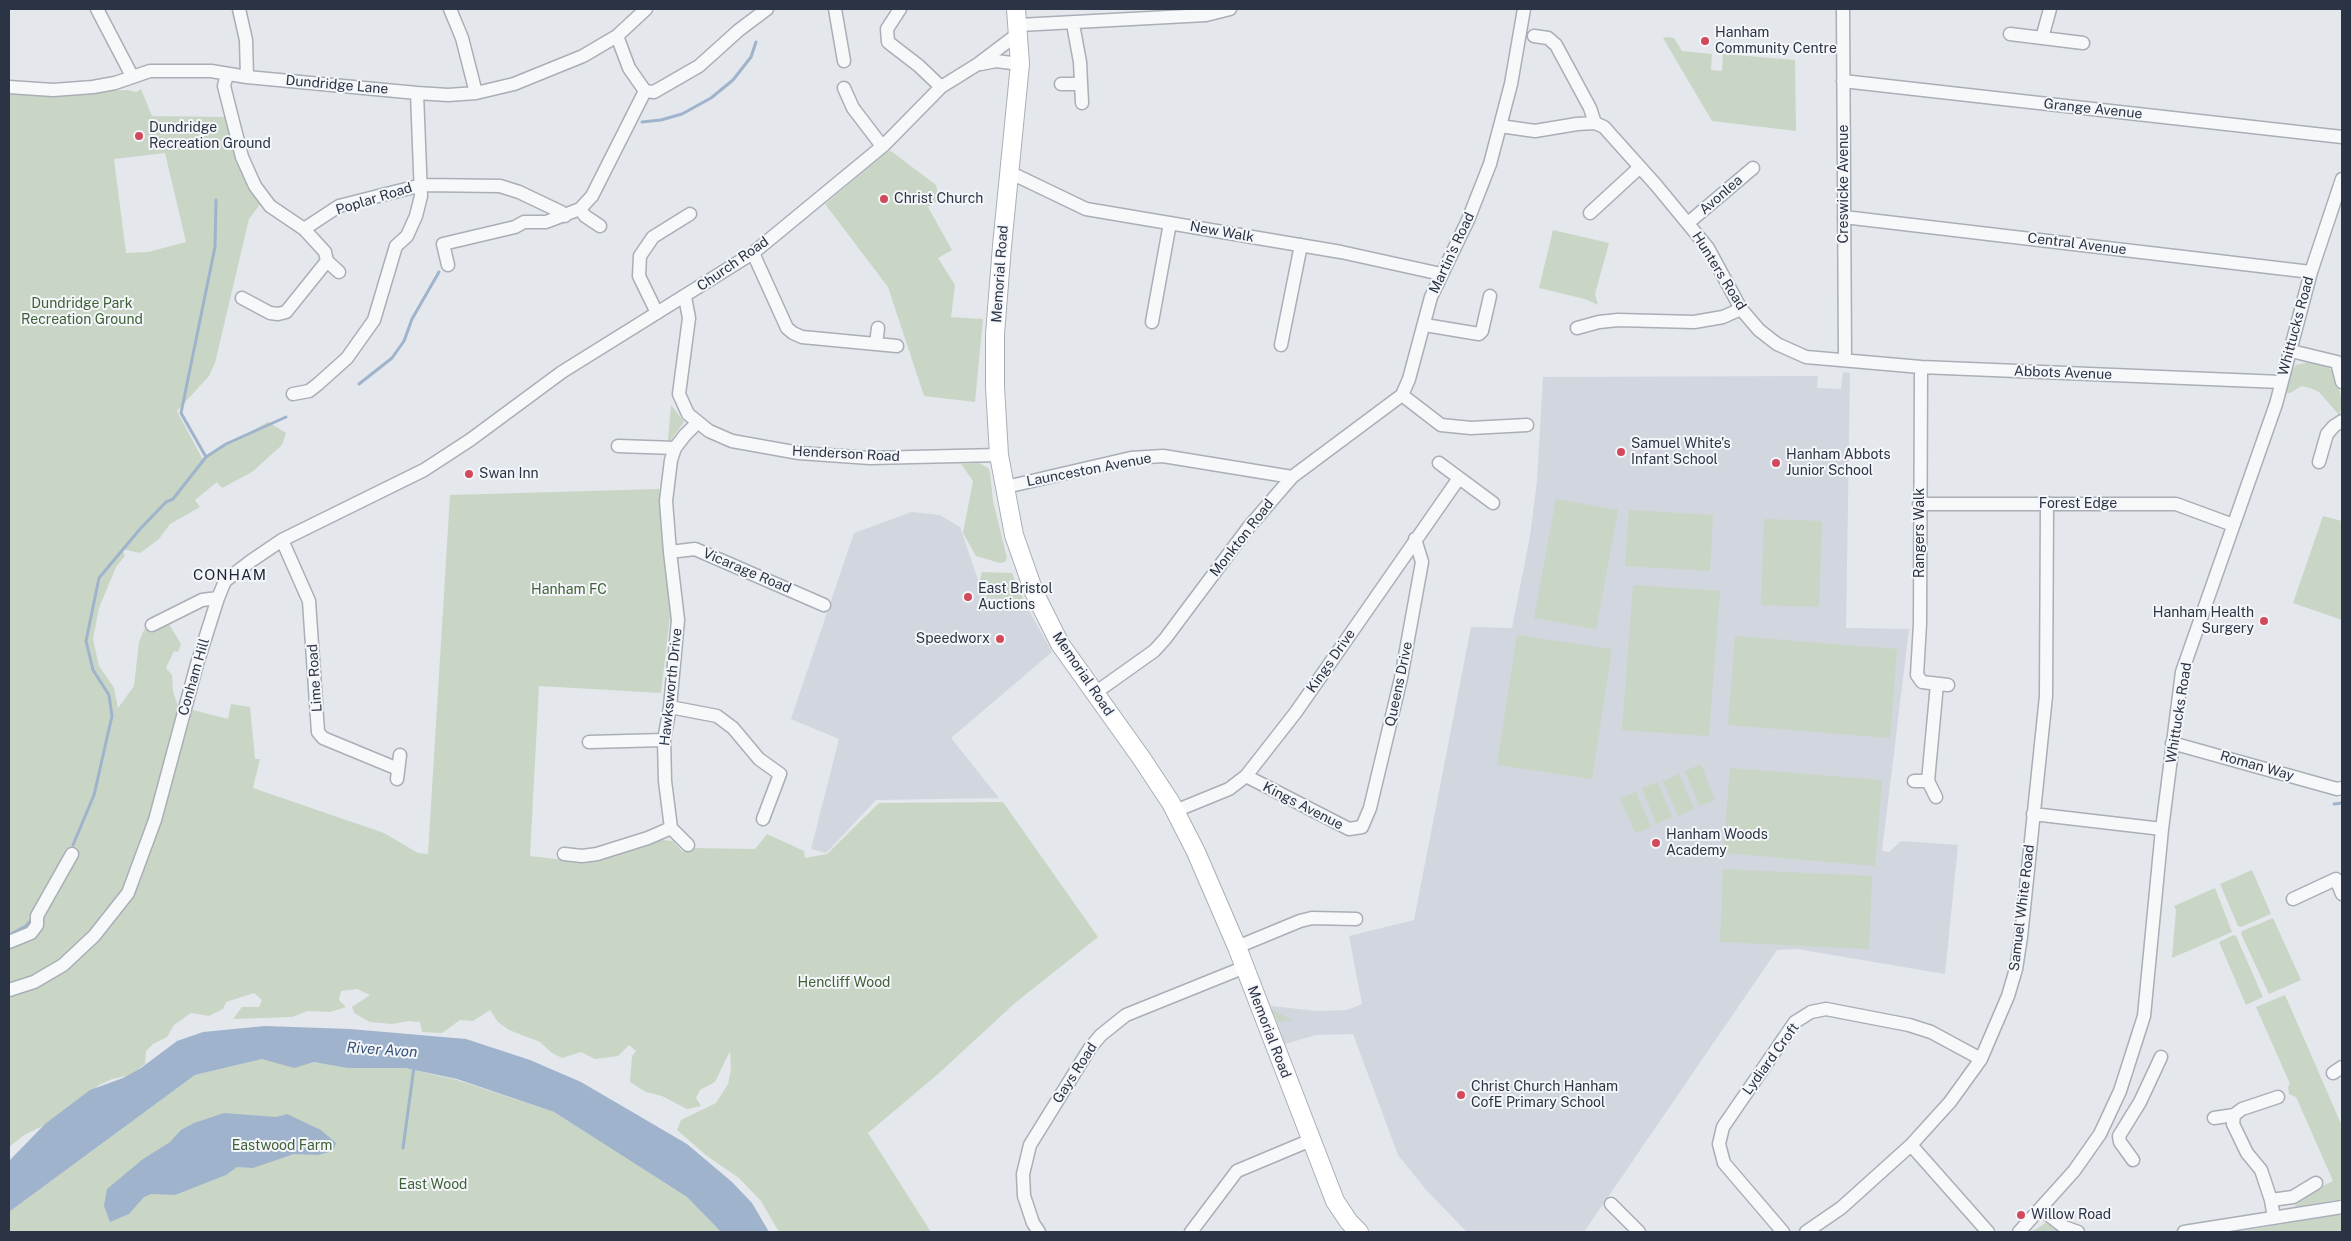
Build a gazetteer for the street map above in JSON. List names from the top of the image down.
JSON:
{
  "streets": {
    "street": [
      "Dundridge Lane",
      "Grange Avenue",
      "Creswicke Avenue",
      "Avonlea",
      "Poplar Road",
      "New Walk",
      "Central Avenue",
      "Martin's Road",
      "Church Road",
      "Hunters Road",
      "Memorial Road",
      "Whittucks Road",
      "Abbots Avenue",
      "Henderson Road",
      "Launceston Avenue",
      "Forest Edge",
      "Rangers Walk",
      "Monkton Road",
      "Vicarage Road",
      "Kings Drive",
      "Conham Hill",
      "Lime Road",
      "Queens Drive",
      "Hawksworth Drive",
      "Roman Way",
      "Kings Avenue",
      "Samuel White Road",
      "Lydiard Croft",
      "Gays Road"
    ]
  },
  "crossings": [
    ["Grange Avenue", "Creswicke Avenue"],
    ["Creswicke Avenue", "Central Avenue"],
    ["Creswicke Avenue", "Hunters Road"],
    ["Creswicke Avenue", "Abbots Avenue"],
    ["Avonlea", "Hunters Road"],
    ["New Walk", "Martin's Road"],
    ["New Walk", "Memorial Road"],
    ["Central Avenue", "Whittucks Road"],
    ["Martin's Road", "Monkton Road"],
    ["Church Road", "Memorial Road"],
    ["Church Road", "Conham Hill"],
    ["Hunters Road", "Abbots Avenue"],
    ["Memorial Road", "Henderson Road"],
    ["Memorial Road", "Launceston Avenue"],
    ["Memorial Road", "Monkton Road"],
    ["Memorial Road", "Kings Drive"],
    ["Memorial Road", "Gays Road"],
    ["Whittucks Road", "Abbots Avenue"],
    ["Whittucks Road", "Forest Edge"],
    ["Whittucks Road", "Roman Way"],
    ["Abbots Avenue", "Rangers Walk"],
    ["Launceston Avenue", "Monkton Road"],
    ["Forest Edge", "Rangers Walk"],
    ["Forest Edge", "Samuel White Road"],
    ["Vicarage Road", "Hawksworth Drive"],
    ["Kings Drive", "Queens Drive"],
    ["Kings Drive", "Kings Avenue"],
    ["Conham Hill", "Lime Road"],
    ["Queens Drive", "Kings Avenue"],
    ["Samuel White Road", "Lydiard Croft"]
  ],
  "districts": ["CONHAM"],
  "water": ["River Avon"],
  "parks": [
    "Dundridge Park Recreation Ground",
    "Hanham FC",
    "Hencliff Wood",
    "Eastwood Farm",
    "East Wood"
  ],
  "places": [
    "Hanham Community Centre",
    "Dundridge Recreation Ground",
    "Christ Church",
    "Samuel White's Infant School",
    "Hanham Abbots Junior School",
    "Swan Inn",
    "East Bristol Auctions",
    "Hanham Health Surgery",
    "Speedworx",
    "Hanham Woods Academy",
    "Christ Church Hanham CofE Primary School",
    "Willow Road"
  ]
}
